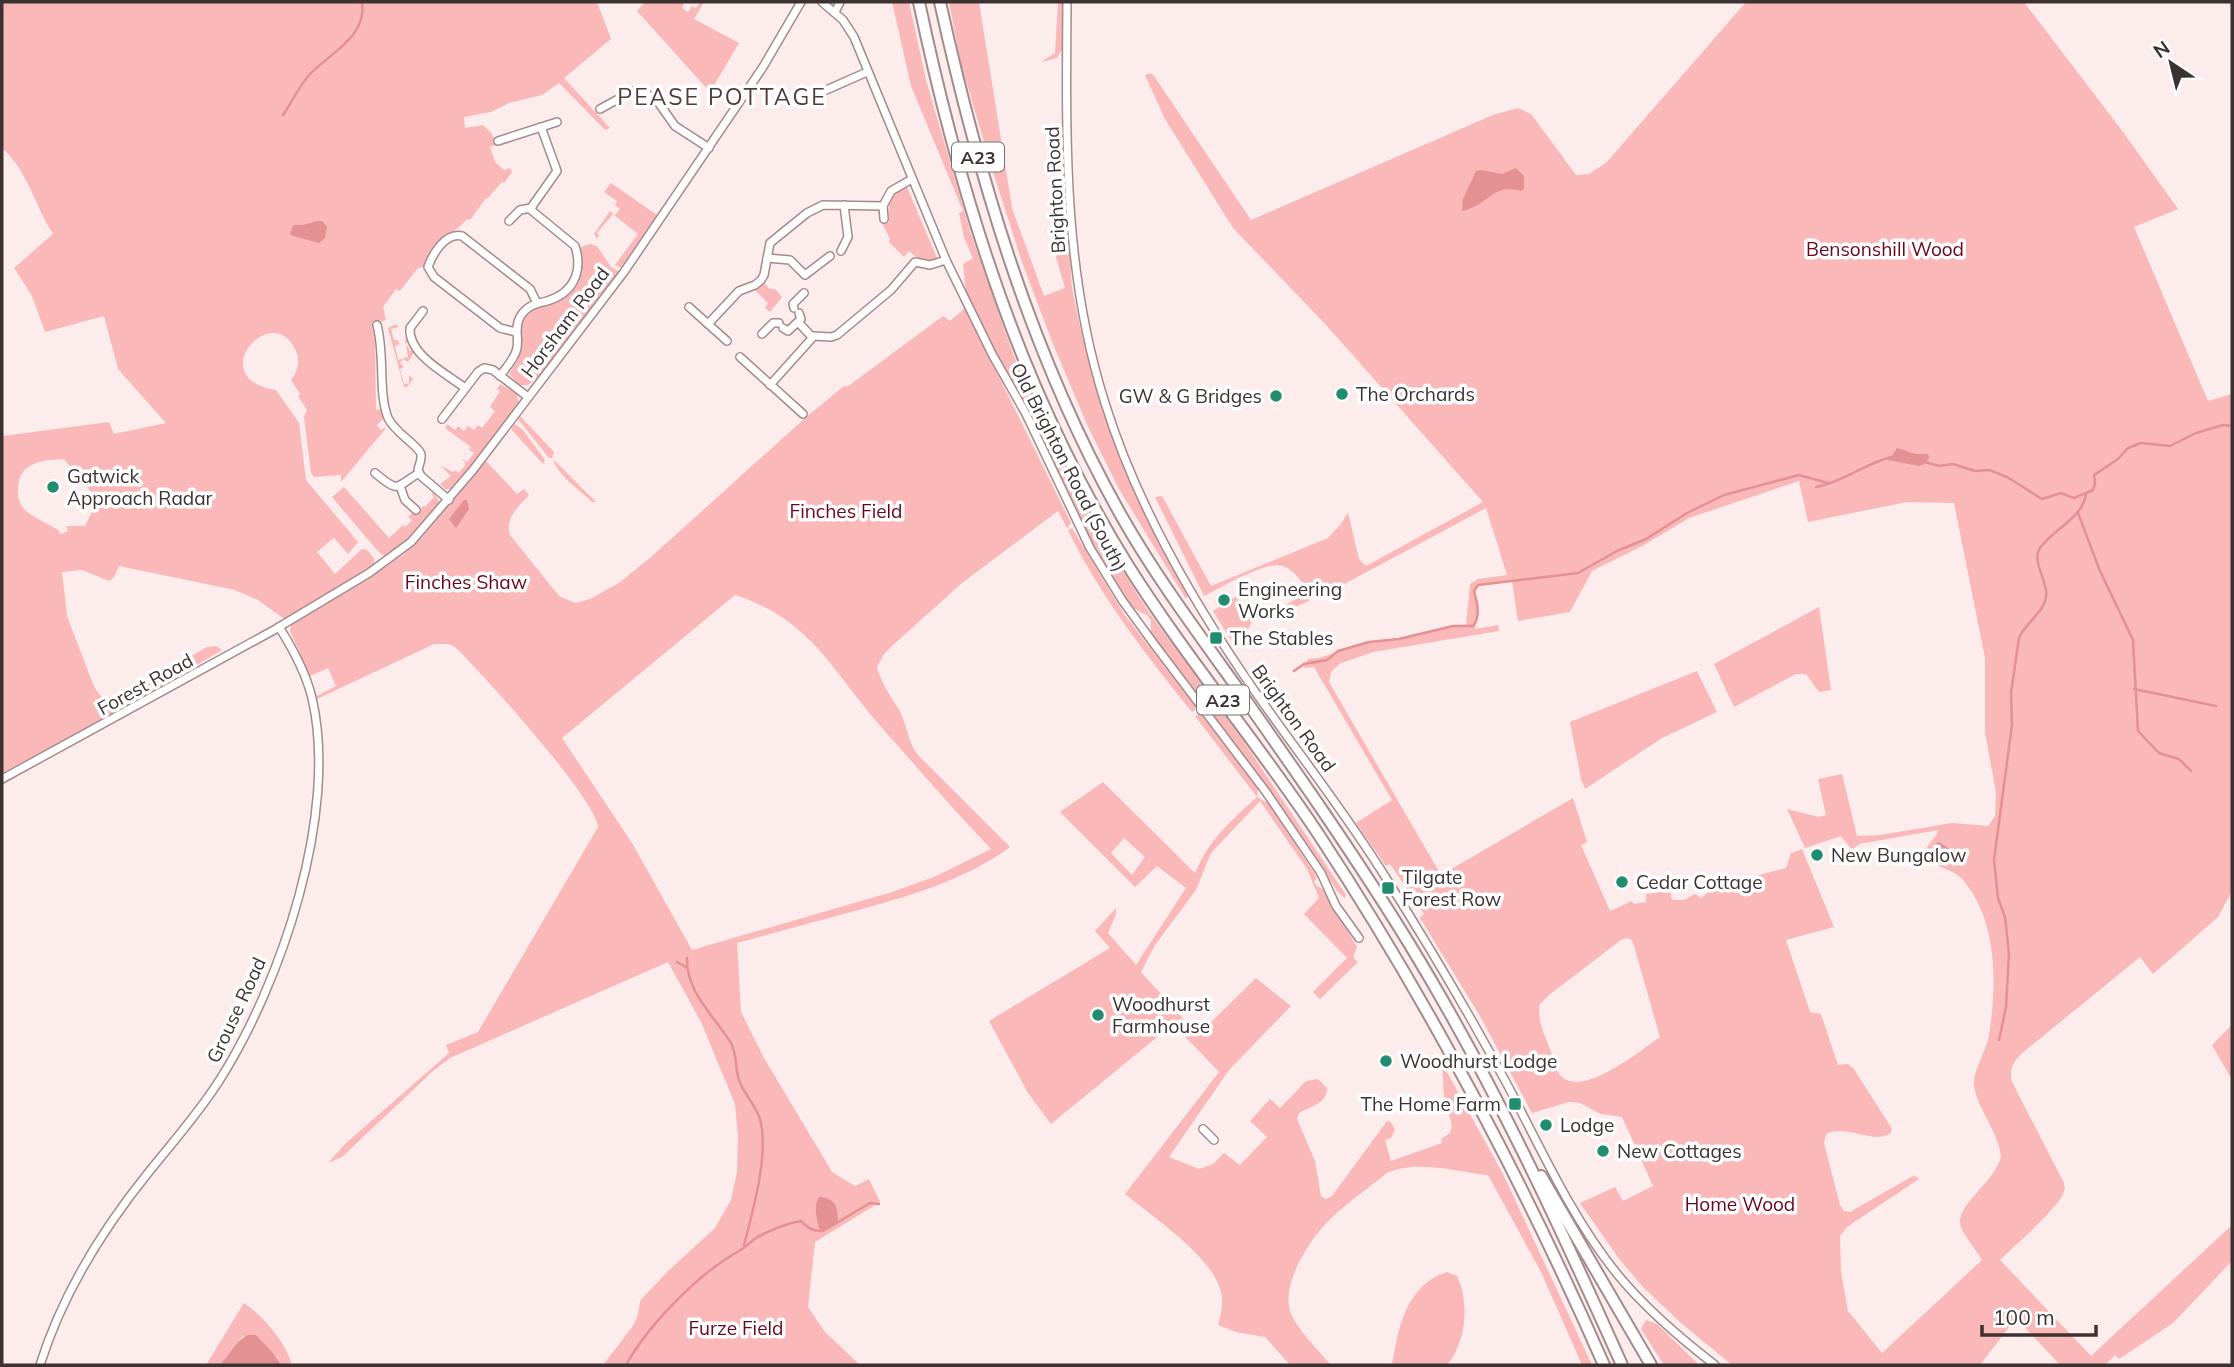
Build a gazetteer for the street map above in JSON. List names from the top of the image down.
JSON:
{
  "streets": {
    "highway": ["A23"],
    "street": [
      "Brighton Road",
      "Horsham Road",
      "Old Brighton Road (South)",
      "Forest Road",
      "Grouse Road"
    ]
  },
  "crossings": [
    ["Horsham Road", "Forest Road"],
    ["Forest Road", "Grouse Road"]
  ],
  "districts": ["PEASE POTTAGE"],
  "parks": [
    "Bensonshill Wood",
    "Finches Field",
    "Finches Shaw",
    "Home Wood",
    "Furze Field"
  ],
  "places": {
    "other": [
      "The Orchards",
      "GW & G Bridges",
      "Gatwick Approach Radar",
      "Engineering Works",
      "New Bungalow",
      "Cedar Cottage",
      "Woodhurst Farmhouse",
      "Woodhurst Lodge",
      "Lodge",
      "New Cottages"
    ],
    "transit": ["The Stables", "Tilgate Forest Row", "The Home Farm"]
  },
  "scale_bar": "100 m",
  "north": "top left"
}
